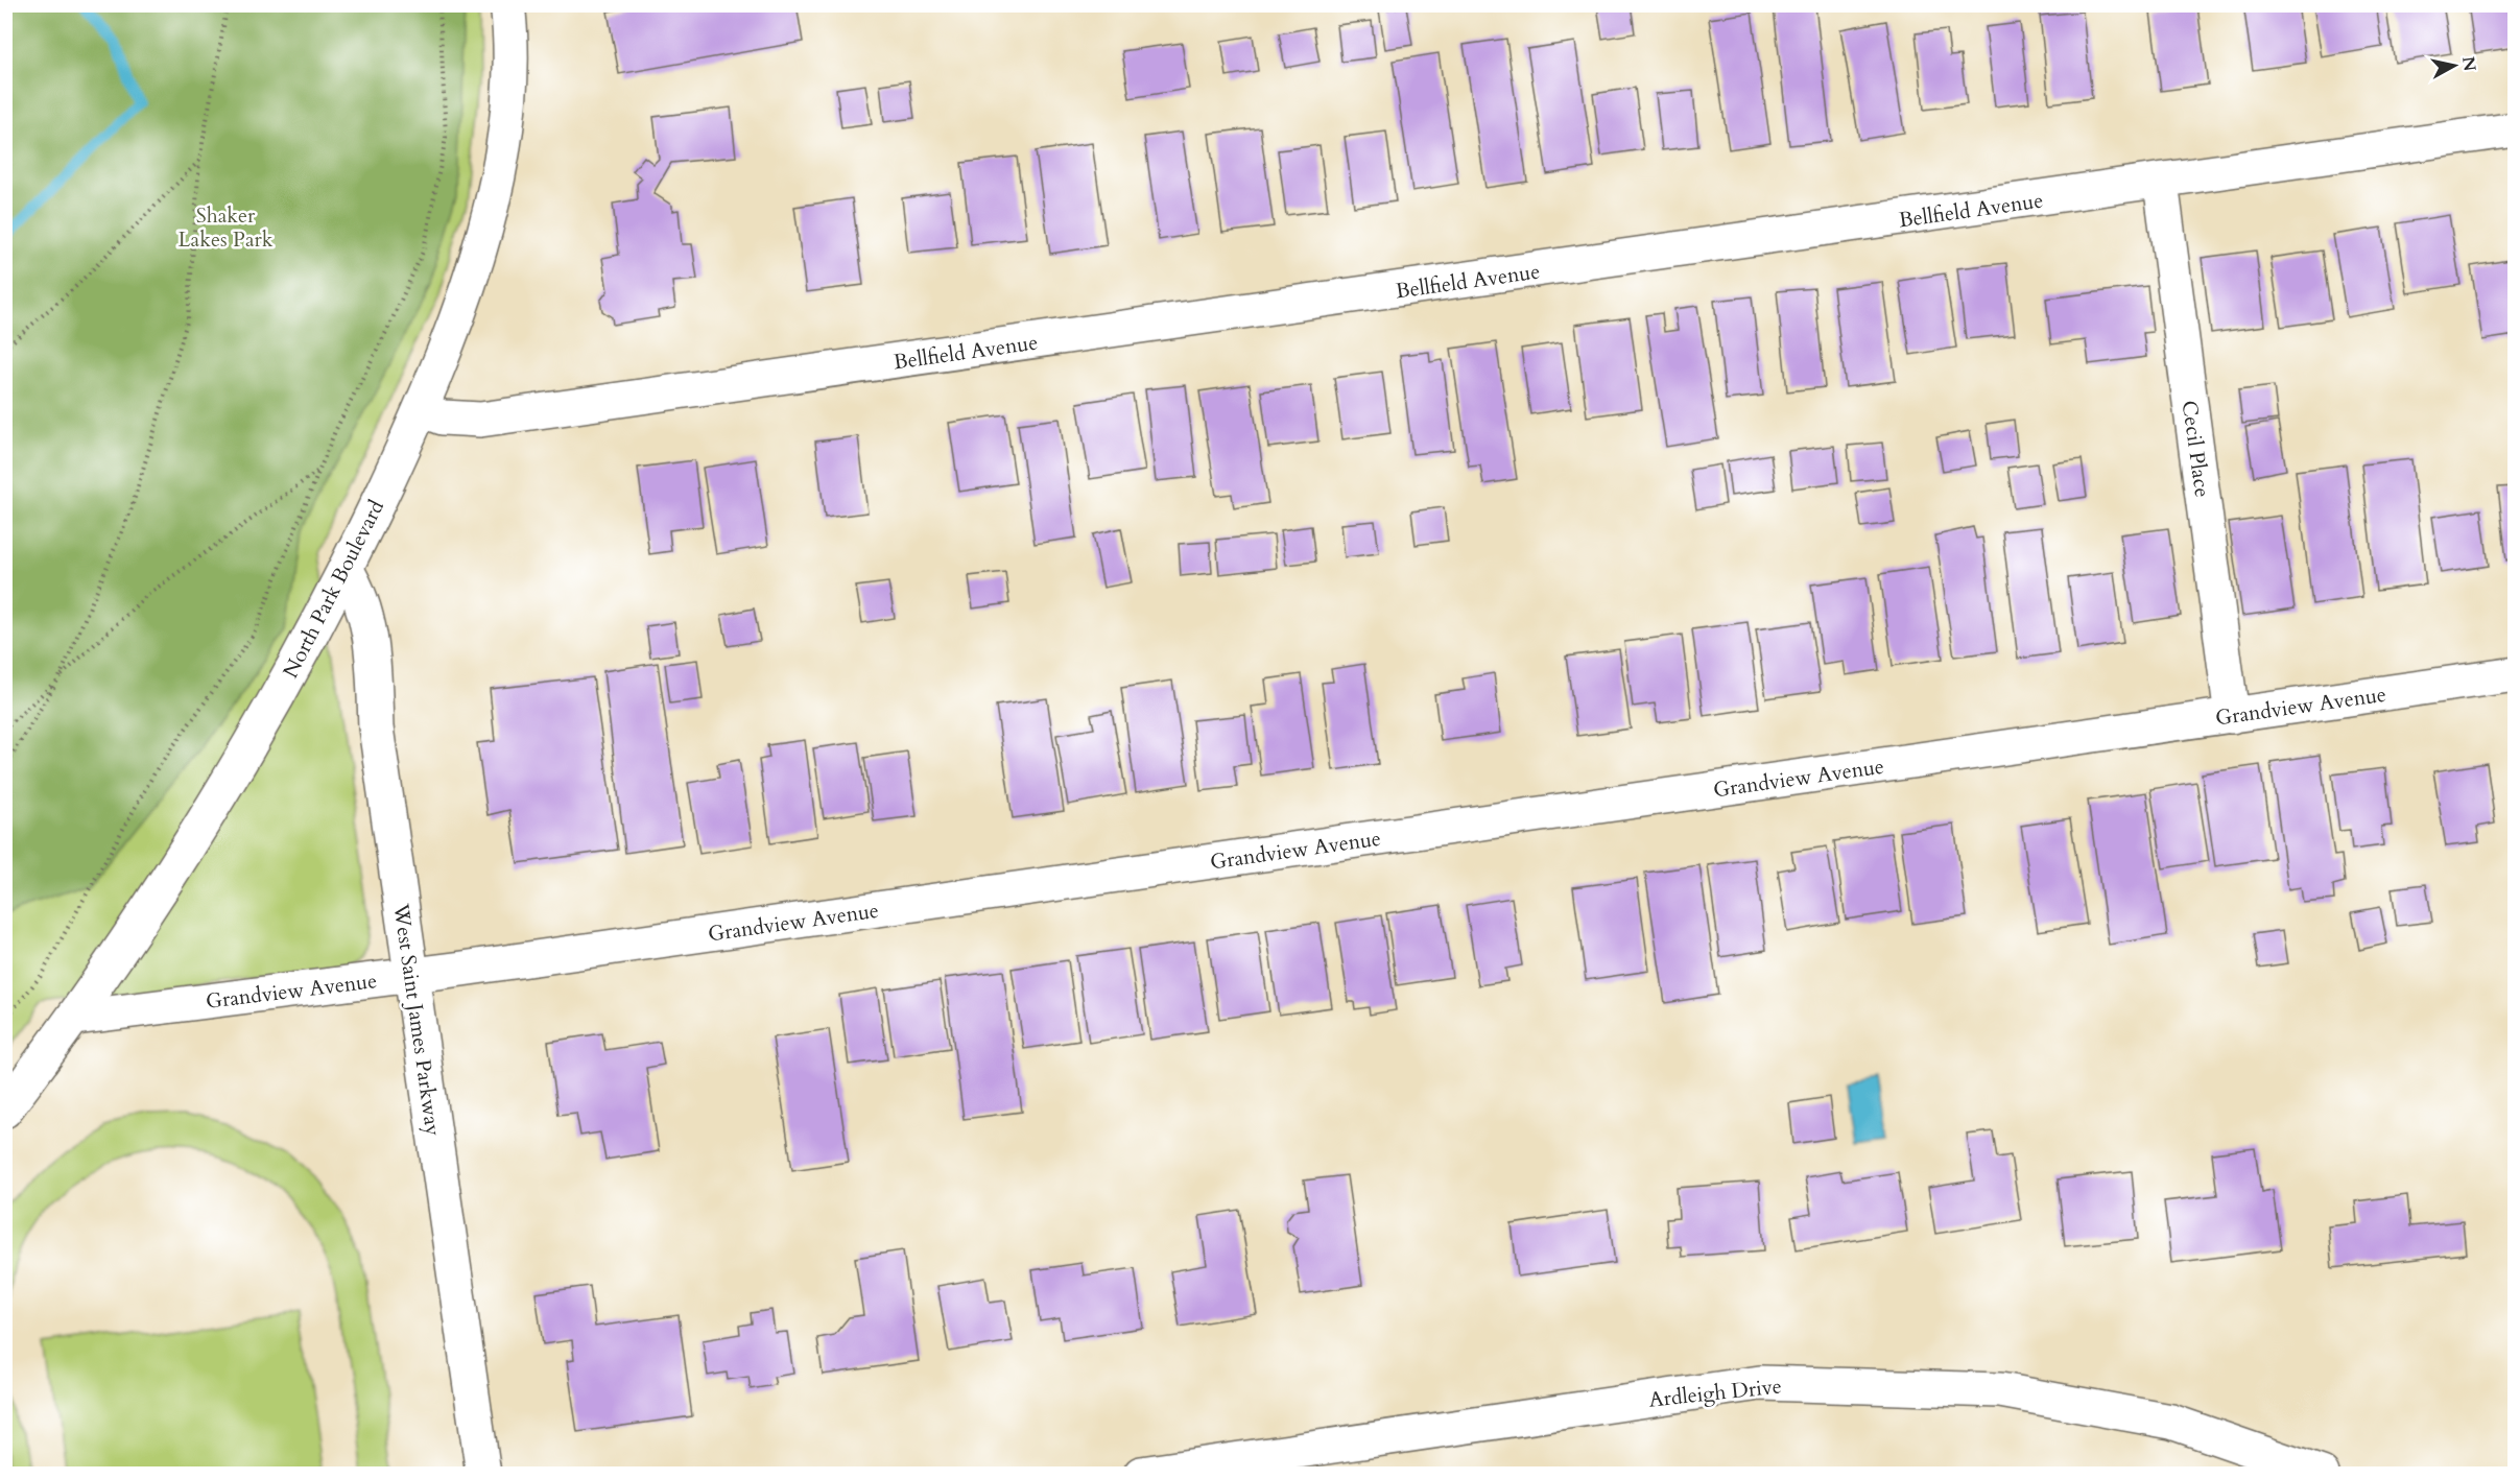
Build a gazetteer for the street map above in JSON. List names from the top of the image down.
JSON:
{
  "streets": {
    "street": [
      "Bellfield Avenue",
      "Cecil Place",
      "North Park Boulevard",
      "Grandview Avenue",
      "West Saint James Parkway",
      "Ardleigh Drive"
    ]
  },
  "crossings": [
    ["Bellfield Avenue", "Cecil Place"],
    ["Bellfield Avenue", "North Park Boulevard"],
    ["Cecil Place", "Grandview Avenue"],
    ["North Park Boulevard", "Grandview Avenue"],
    ["North Park Boulevard", "West Saint James Parkway"],
    ["Grandview Avenue", "West Saint James Parkway"]
  ],
  "parks": ["Shaker Lakes Park"],
  "north": "right"
}
